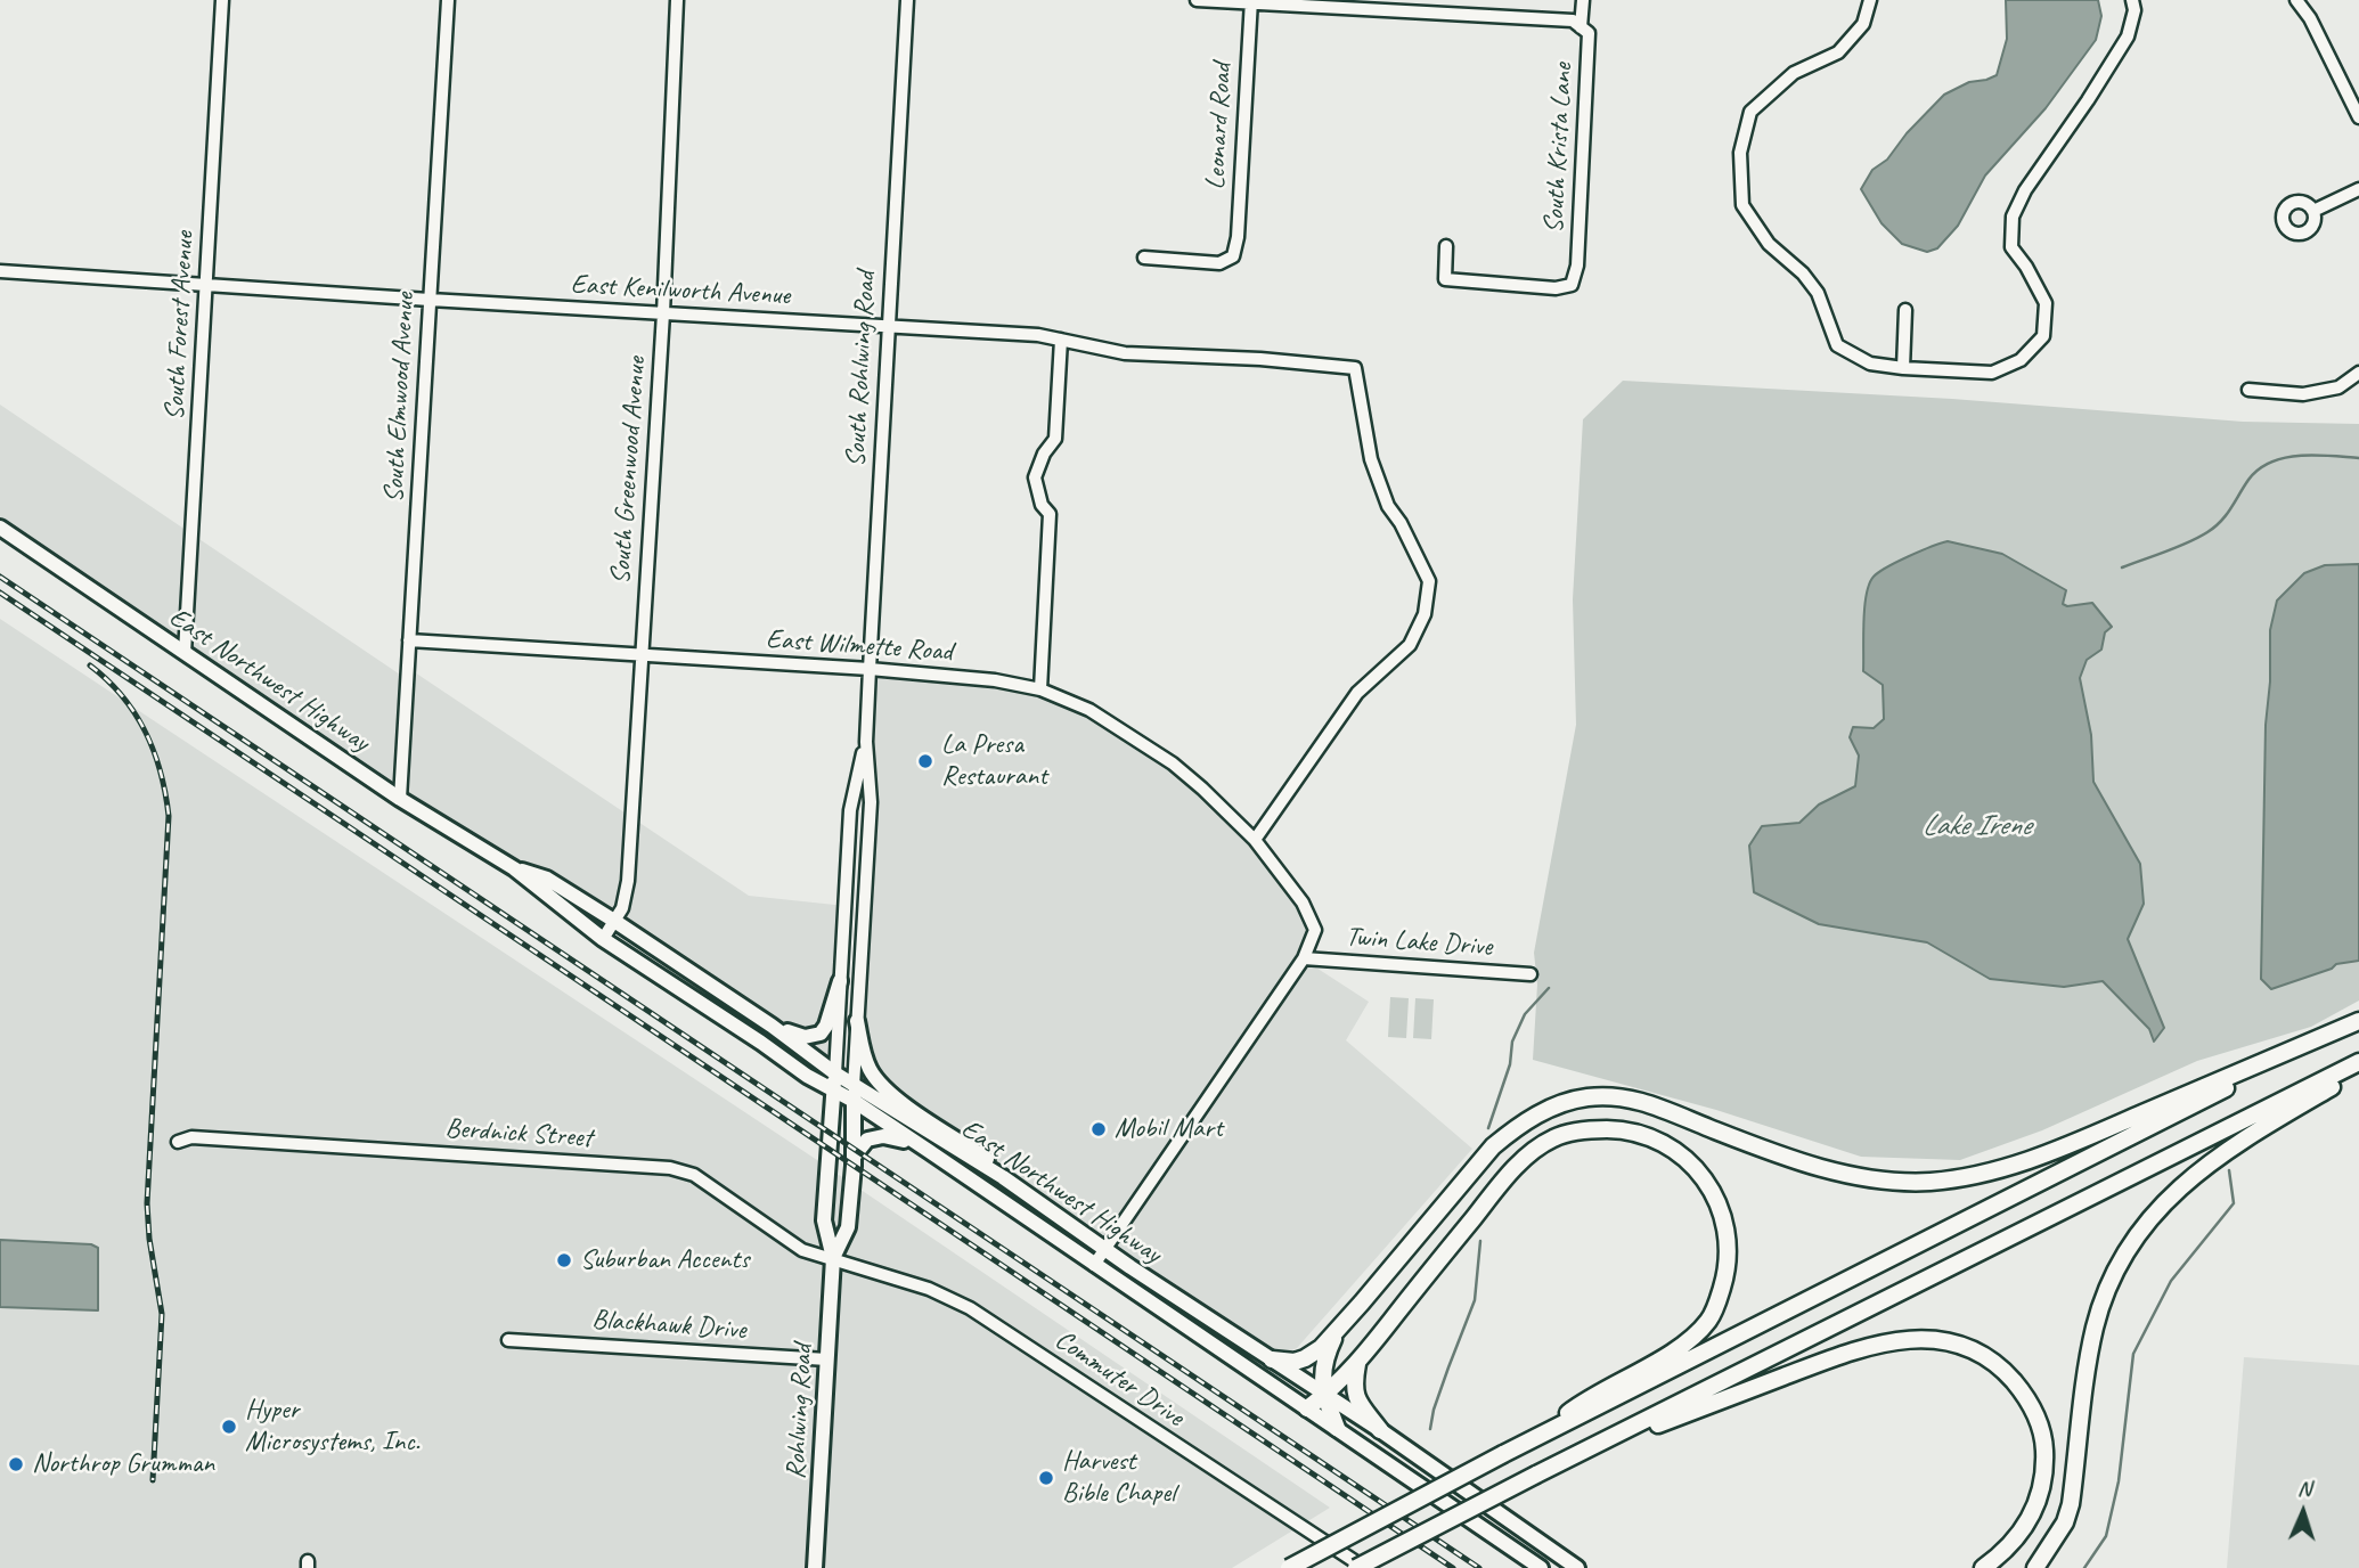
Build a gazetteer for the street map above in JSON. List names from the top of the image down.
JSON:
{
  "streets": {
    "main road": ["East Northwest Highway", "Rohlwing Road"],
    "street": [
      "Leonard Road",
      "South Krista Lane",
      "East Kenilworth Avenue",
      "South Forest Avenue",
      "South Rohlwing Road",
      "South Elmwood Avenue",
      "South Greenwood Avenue",
      "East Wilmette Road",
      "Twin Lake Drive",
      "Berdnick Street",
      "Blackhawk Drive",
      "Commuter Drive"
    ]
  },
  "crossings": [
    ["East Kenilworth Avenue", "South Forest Avenue"],
    ["East Kenilworth Avenue", "South Rohlwing Road"],
    ["East Kenilworth Avenue", "South Elmwood Avenue"],
    ["East Kenilworth Avenue", "South Greenwood Avenue"],
    ["East Kenilworth Avenue", "East Wilmette Road"],
    ["South Forest Avenue", "East Northwest Highway"],
    ["South Rohlwing Road", "East Wilmette Road"],
    ["South Rohlwing Road", "East Northwest Highway"],
    ["South Rohlwing Road", "Rohlwing Road"],
    ["South Elmwood Avenue", "East Wilmette Road"],
    ["South Elmwood Avenue", "East Northwest Highway"],
    ["South Greenwood Avenue", "East Wilmette Road"],
    ["South Greenwood Avenue", "East Northwest Highway"],
    ["East Wilmette Road", "Twin Lake Drive"],
    ["East Northwest Highway", "Rohlwing Road"],
    ["Berdnick Street", "Commuter Drive"],
    ["Berdnick Street", "Rohlwing Road"],
    ["Blackhawk Drive", "Rohlwing Road"],
    ["Commuter Drive", "Rohlwing Road"]
  ],
  "water": ["Lake Irene"],
  "places": [
    "La Presa Restaurant",
    "Mobil Mart",
    "Suburban Accents",
    "Hyper Microsystems, Inc.",
    "Northrop Grumman",
    "Harvest Bible Chapel"
  ],
  "north": "top"
}
